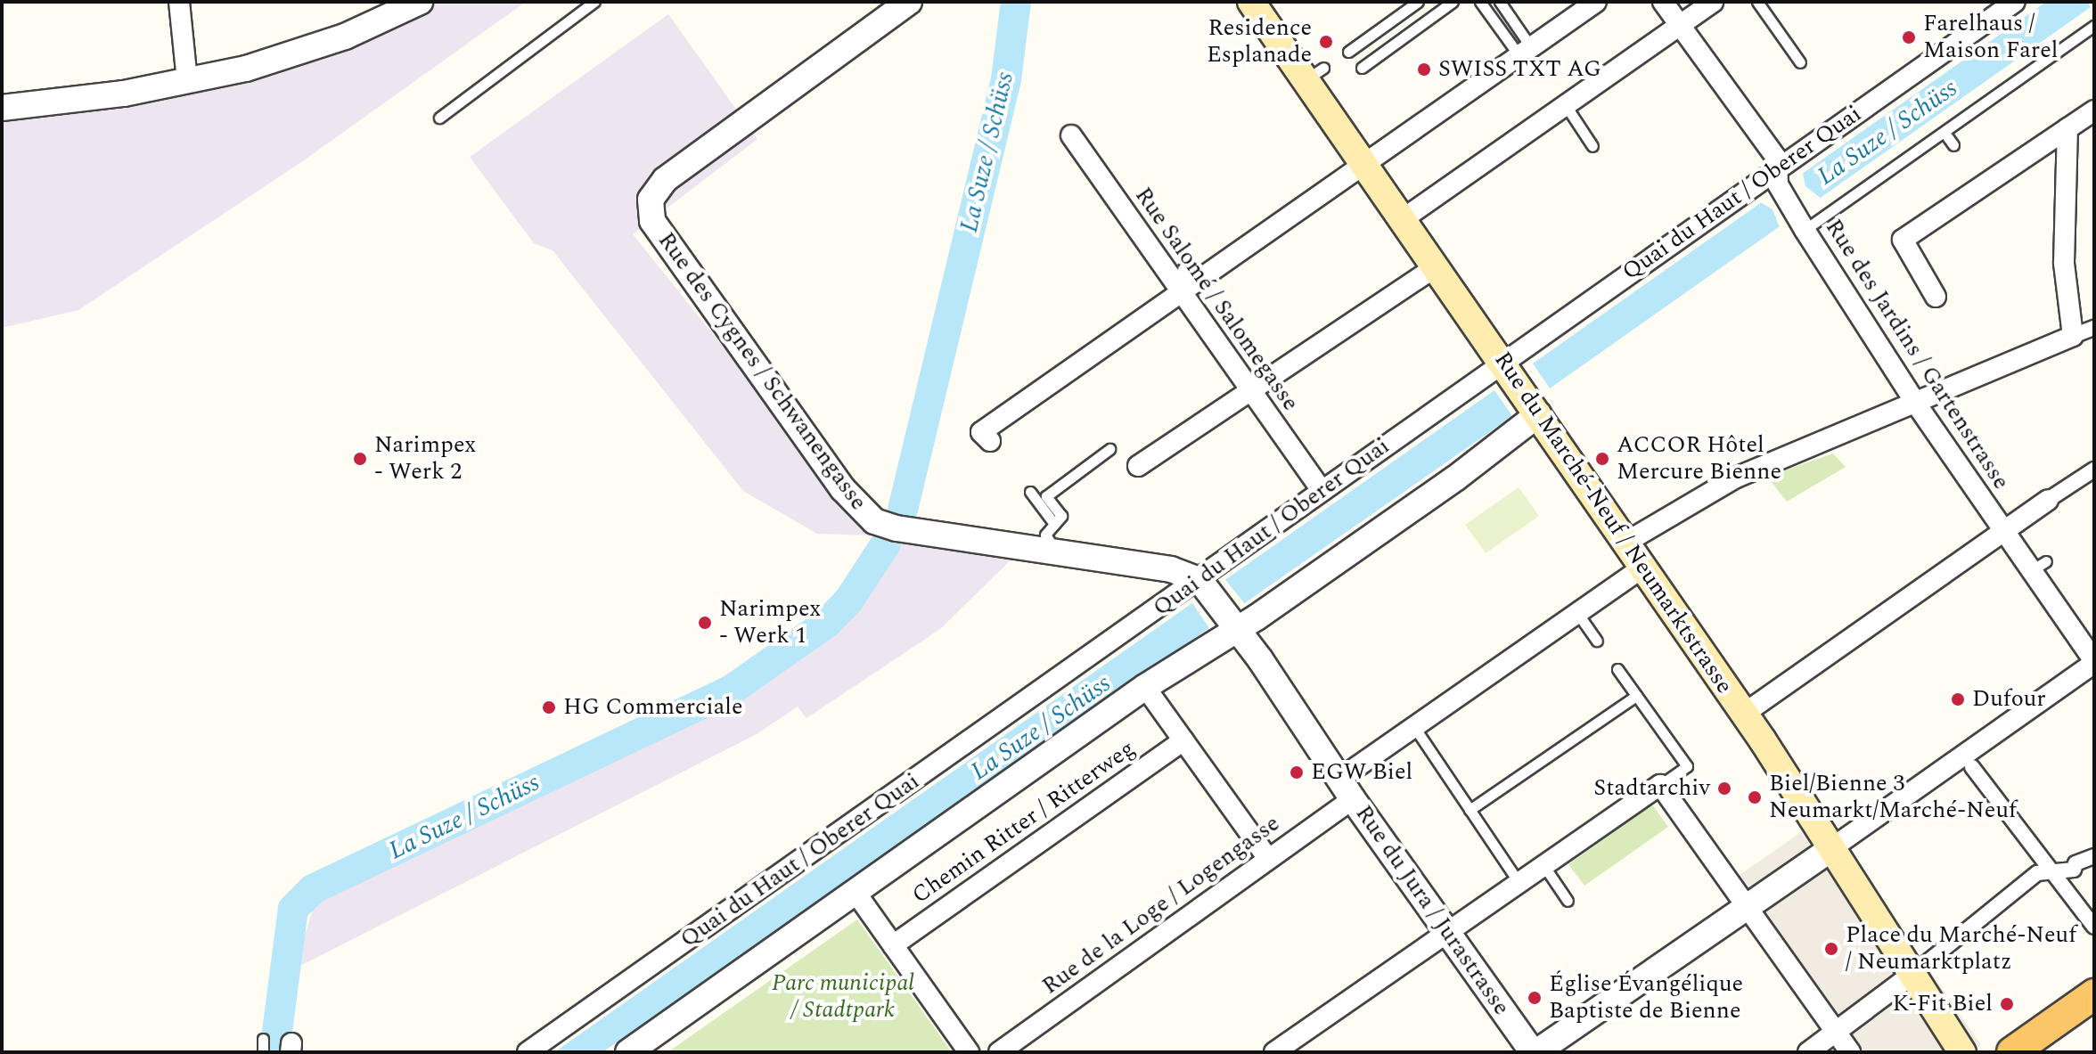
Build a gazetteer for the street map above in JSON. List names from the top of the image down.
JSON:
{
  "streets": {
    "main road": ["Rue du Marché-Neuf / Neumarktstrasse"],
    "street": [
      "Quai du Haut / Oberer Quai",
      "Rue Salomé / Salomegasse",
      "Rue des Jardins / Gartenstrasse",
      "Rue des Cygnes / Schwanengasse",
      "Chemin Ritter / Ritterweg",
      "Rue de la Loge / Logengasse",
      "Rue du Jura / Jurastrasse"
    ]
  },
  "crossings": [
    ["Quai du Haut / Oberer Quai", "Rue Salomé / Salomegasse"],
    ["Quai du Haut / Oberer Quai", "Rue des Jardins / Gartenstrasse"],
    ["Quai du Haut / Oberer Quai", "Rue du Marché-Neuf / Neumarktstrasse"],
    ["Quai du Haut / Oberer Quai", "Rue du Jura / Jurastrasse"],
    ["Rue du Marché-Neuf / Neumarktstrasse", "Rue de la Loge / Logengasse"],
    ["Rue de la Loge / Logengasse", "Rue du Jura / Jurastrasse"]
  ],
  "water": ["La Suze / Schüss"],
  "parks": ["Parc municipal / Stadtpark"],
  "places": [
    "Farelhaus / Maison Farel",
    "Residence Esplanade",
    "SWISS TXT AG",
    "Narimpex - Werk 2",
    "ACCOR Hôtel Mercure Bienne",
    "Narimpex - Werk 1",
    "Dufour",
    "HG Commerciale",
    "EGW Biel",
    "Stadtarchiv",
    "Biel/Bienne 3 Neumarkt/Marché-Neuf",
    "Place du Marché-Neuf / Neumarktplatz",
    "Église Évangélique Baptiste de Bienne",
    "K-Fit Biel"
  ]
}
